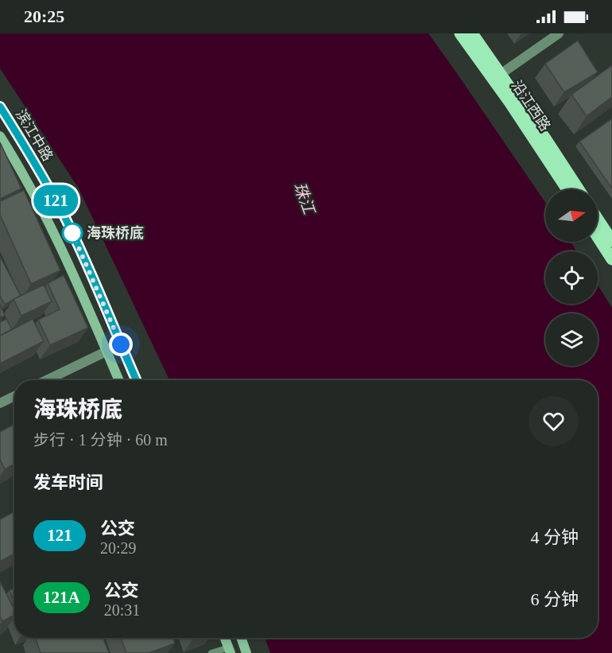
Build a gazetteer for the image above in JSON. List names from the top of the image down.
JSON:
{
  "streets": {
    "main road": ["沿江西路", "滨江中路"]
  },
  "water": ["珠江"],
  "places": ["海珠桥底"],
  "lines": ["bus line 121"],
  "north": "right",
  "page": {
    "status": "20:25",
    "on_map": "121",
    "heading": [
      ["海珠桥底", "步行 · 1 分钟 · 60 m"],
      "发车时间"
    ],
    "list": [
      {
        "mark": "121",
        "name": "公交",
        "note": "20:29",
        "value": "4 分钟"
      },
      {
        "mark": "121A",
        "name": "公交",
        "note": "20:31",
        "value": "6 分钟"
      }
    ]
  }
}
